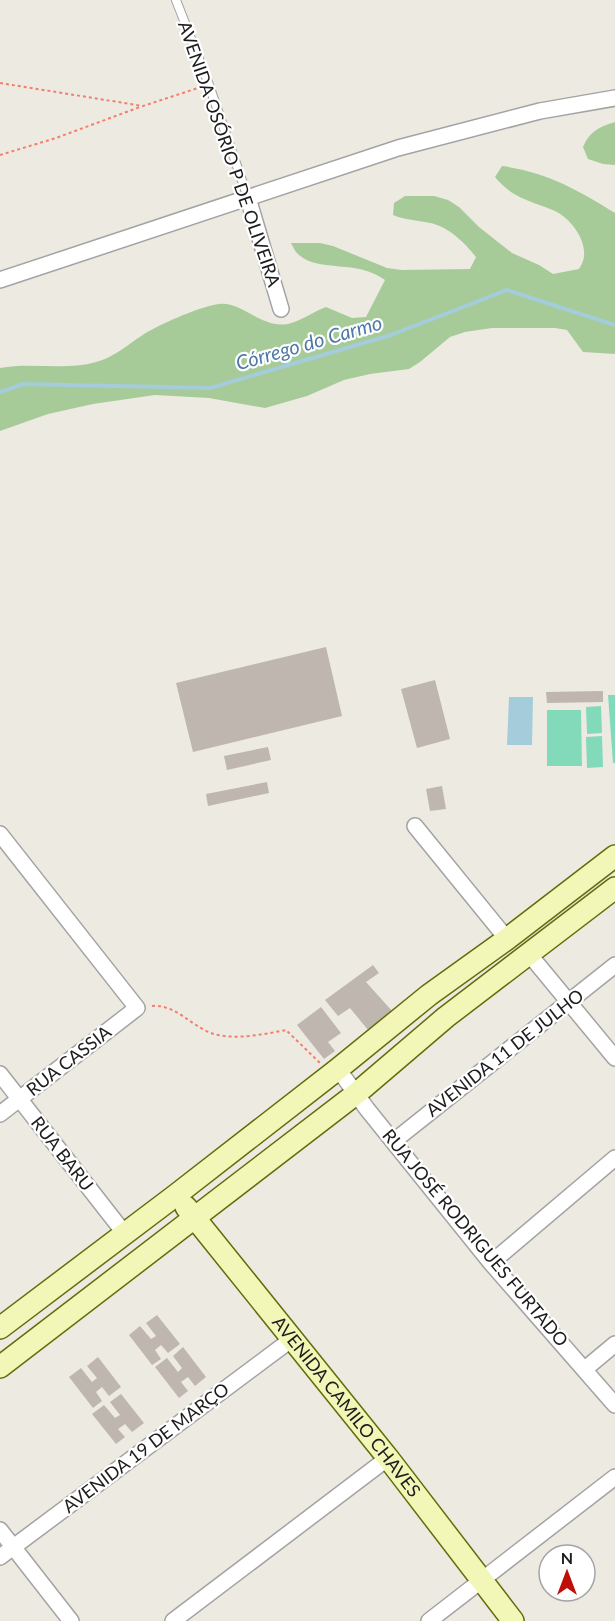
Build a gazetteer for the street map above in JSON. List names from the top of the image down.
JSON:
{
  "streets": {
    "main road": ["AVENIDA CAMILO CHAVES"],
    "street": [
      "AVENIDA OSÓRIO P DE OLIVEIRA",
      "AVENIDA 11 DE JULHO",
      "RUA CASSIA",
      "RUA BARU",
      "RUA JOSÉ RODRIGUES FURTADO",
      "AVENIDA 19 DE MARÇO"
    ]
  },
  "crossings": [
    ["AVENIDA 11 DE JULHO", "RUA JOSÉ RODRIGUES FURTADO"],
    ["RUA CASSIA", "RUA BARU"],
    ["AVENIDA CAMILO CHAVES", "AVENIDA 19 DE MARÇO"]
  ],
  "water": ["Córrego do Carmo"],
  "north": "top"
}
